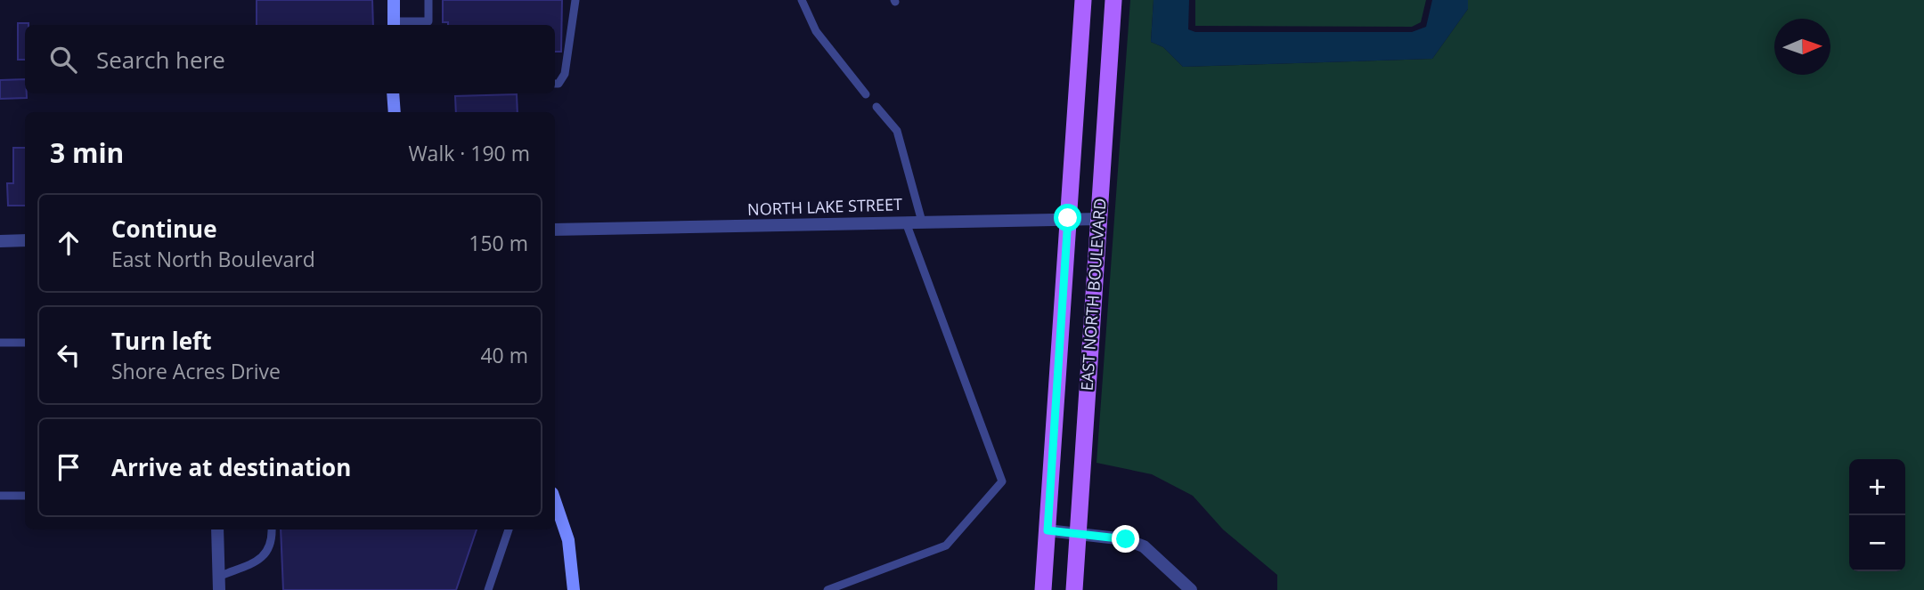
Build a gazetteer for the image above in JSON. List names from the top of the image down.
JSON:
{
  "streets": {
    "main road": ["EAST NORTH BOULEVARD"],
    "street": ["NORTH LAKE STREET"]
  },
  "crossings": [
    ["NORTH LAKE STREET", "EAST NORTH BOULEVARD"]
  ],
  "north": "right",
  "page": {
    "search": "Search here",
    "heading": ["3 min", "Walk · 190 m"],
    "list": [
      ["Continue", "East North Boulevard", "150 m"],
      ["Turn left", "Shore Acres Drive", "40 m"],
      "Arrive at destination"
    ],
    "map_buttons": ["+", "−"]
  }
}
